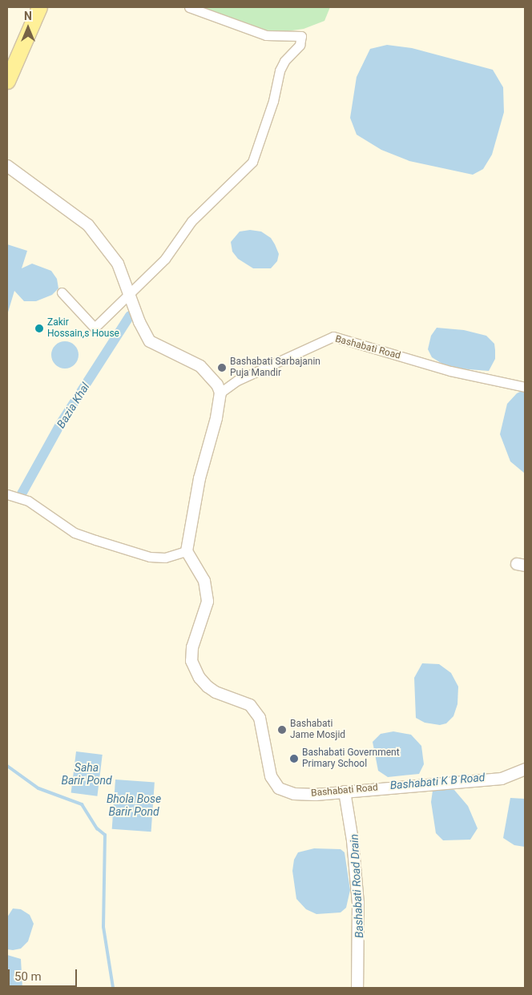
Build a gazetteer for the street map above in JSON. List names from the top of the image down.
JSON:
{
  "streets": {
    "street": ["Bashabati Road"]
  },
  "water": [
    "Bazia Khal",
    "Saha Barir Pond",
    "Bashabati K B Road",
    "Bhola Bose Barir Pond",
    "Bashabati Road Drain"
  ],
  "places": [
    "Zakir Hossain,s House",
    "Bashabati Sarbajanin Puja Mandir",
    "Bashabati Jame Mosjid",
    "Bashabati Government Primary School"
  ],
  "scale_bar": "50 m",
  "north": "top"
}
